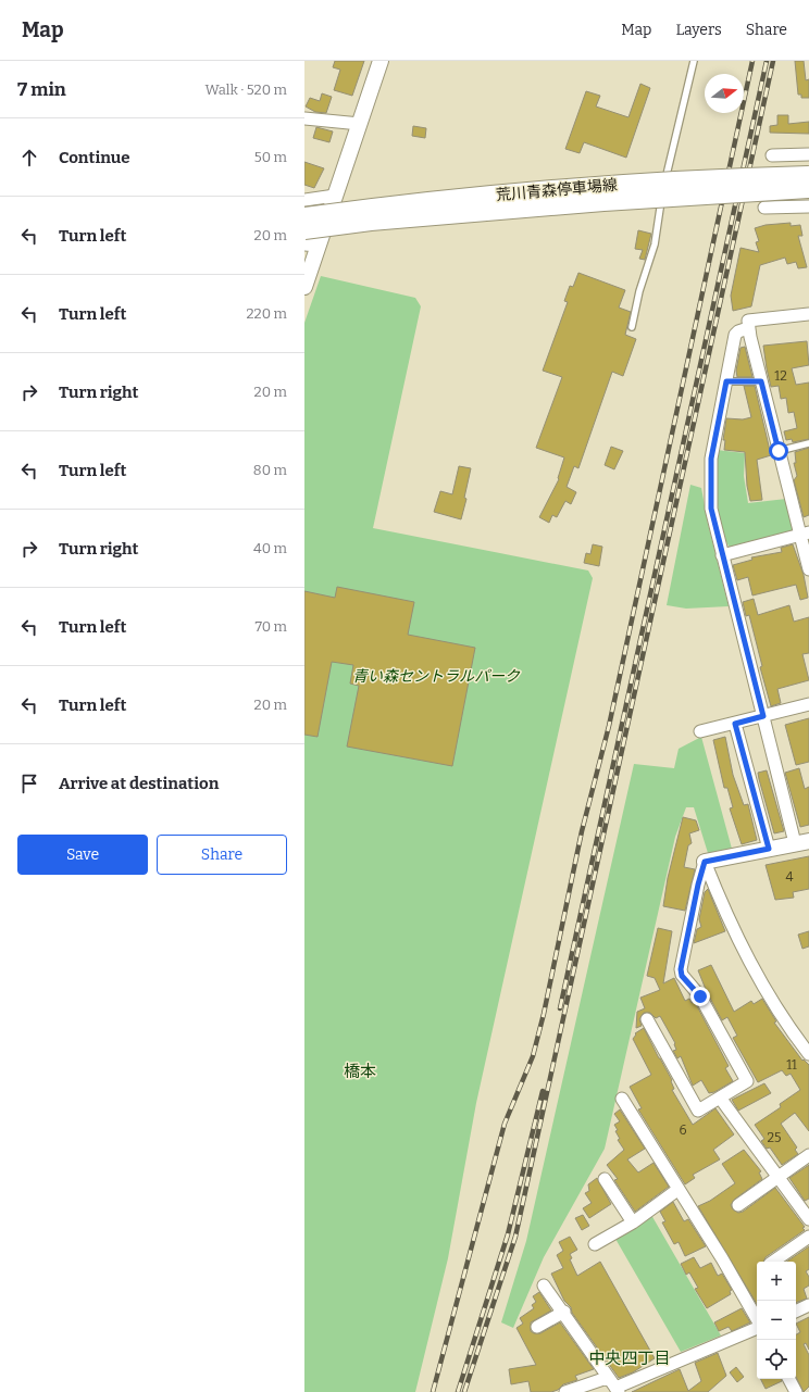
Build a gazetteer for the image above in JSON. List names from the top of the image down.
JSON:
{
  "streets": {
    "main road": ["荒川青森停車場線"]
  },
  "districts": ["橋本", "中央四丁目"],
  "parks": ["青い森セントラルパーク"],
  "house_numbers": [
    "12",
    "4",
    "11",
    "6",
    "25"
  ],
  "north": "right",
  "page": {
    "header": "Map",
    "nav": ["Map", "Layers", "Share"],
    "heading": ["7 min", "Walk · 520 m"],
    "list": [
      ["Continue", "50 m"],
      ["Turn left", "20 m"],
      ["Turn left", "220 m"],
      ["Turn right", "20 m"],
      ["Turn left", "80 m"],
      ["Turn right", "40 m"],
      ["Turn left", "70 m"],
      ["Turn left", "20 m"],
      "Arrive at destination"
    ],
    "buttons": ["Save", "Share"],
    "map_buttons": ["+", "−"]
  }
}
